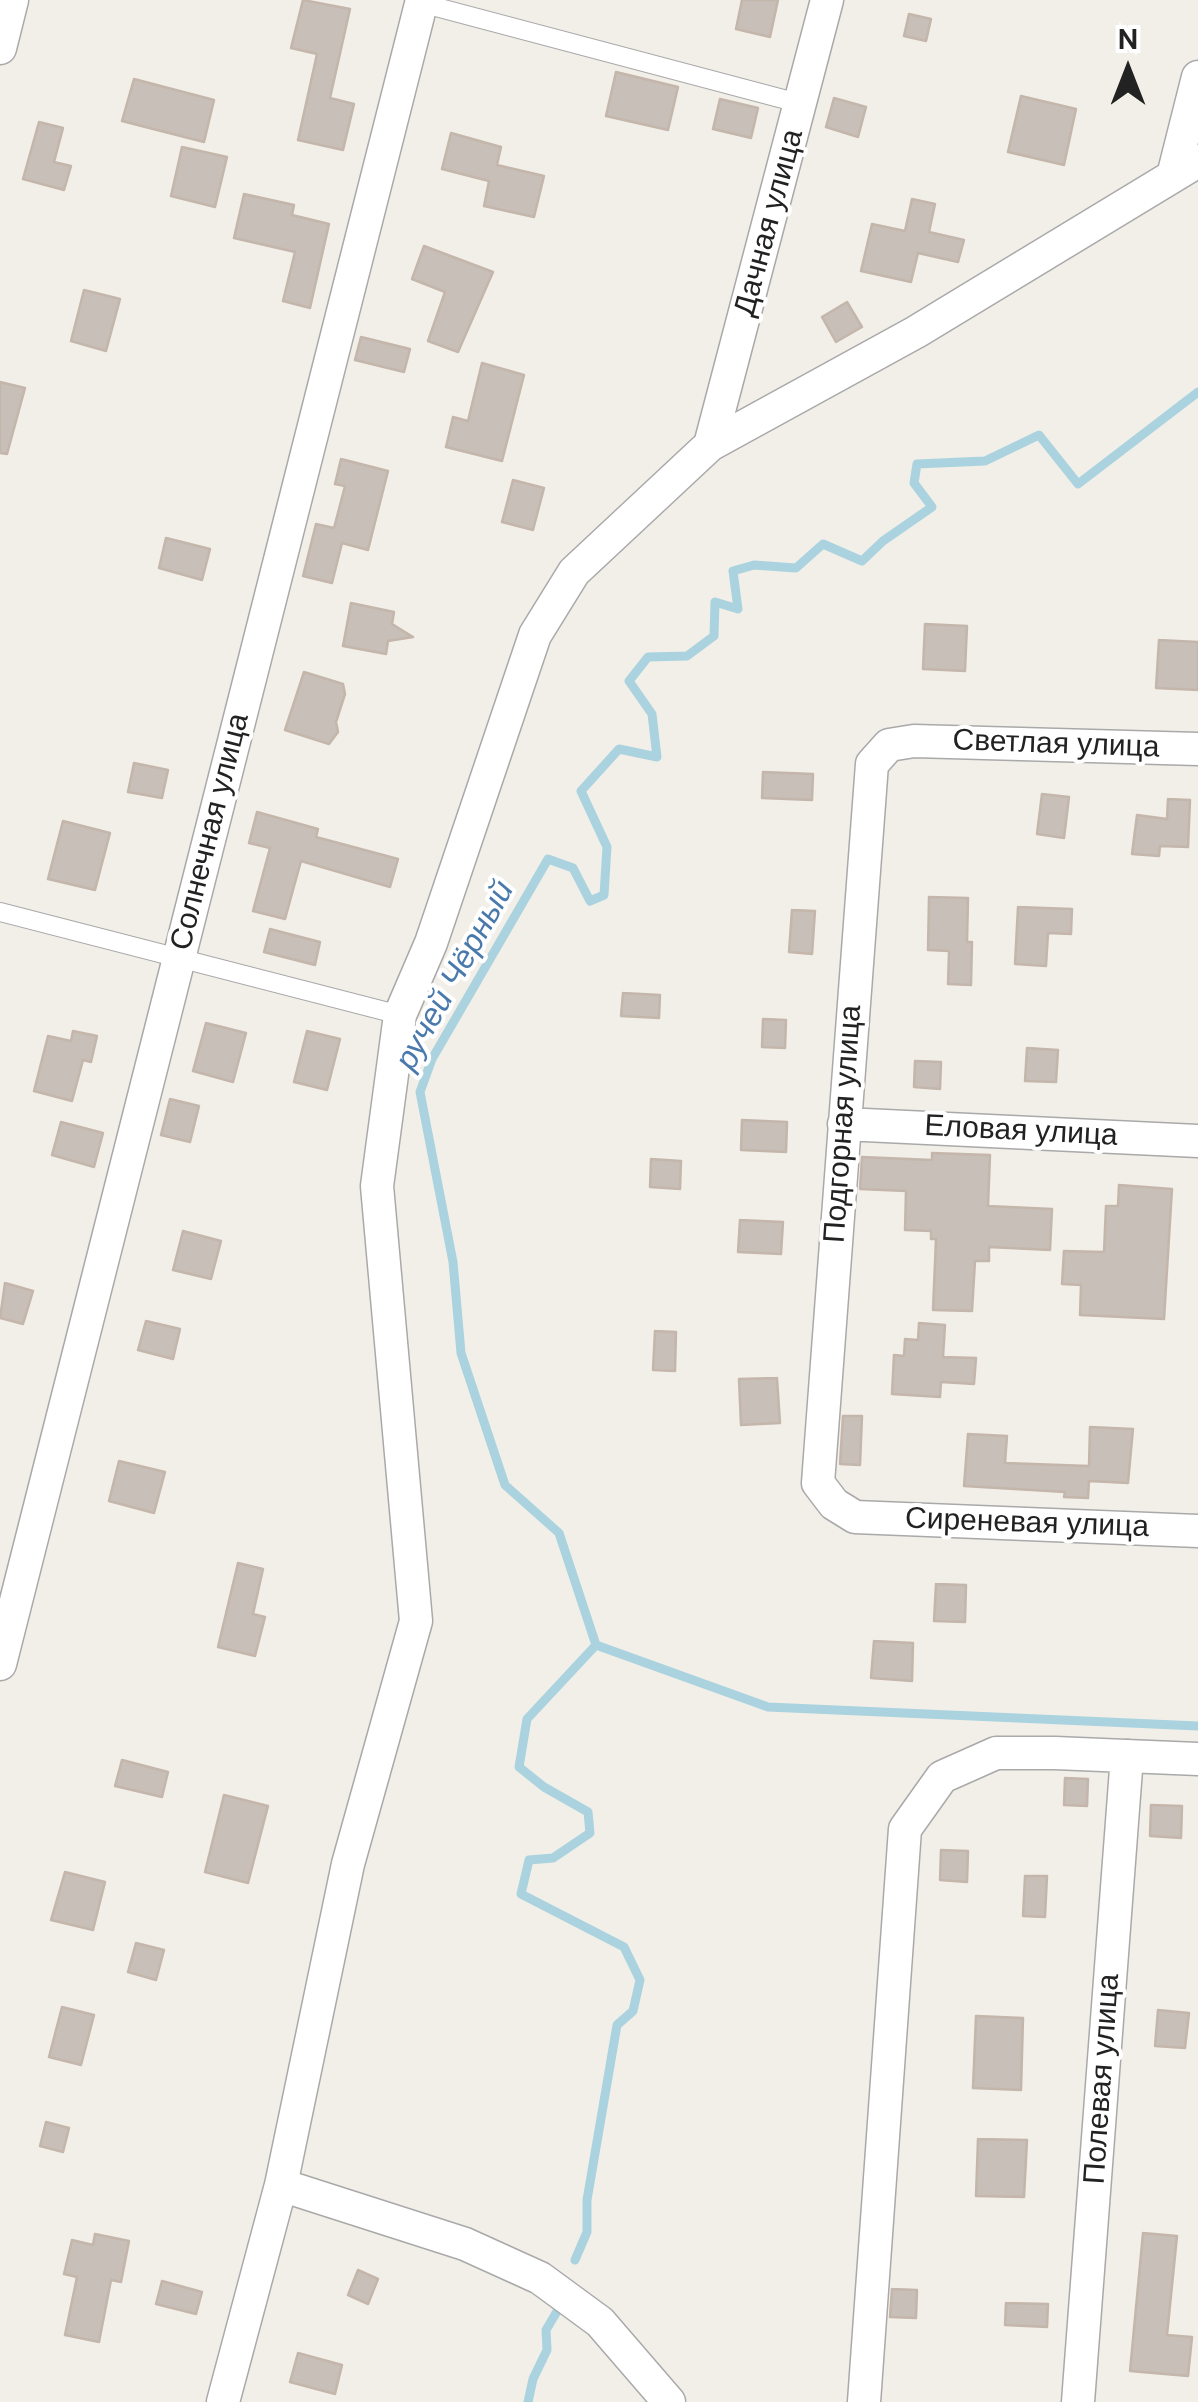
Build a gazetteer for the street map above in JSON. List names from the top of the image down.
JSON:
{
  "streets": {
    "street": [
      "Дачная улица",
      "Светлая улица",
      "Солнечная улица",
      "Подгорная улица",
      "Еловая улица",
      "Сиреневая улица",
      "Полевая улица"
    ]
  },
  "crossings": [
    ["Светлая улица", "Подгорная улица"],
    ["Подгорная улица", "Еловая улица"],
    ["Подгорная улица", "Сиреневая улица"]
  ],
  "water": ["ручей Чёрный"],
  "north": "top"
}
